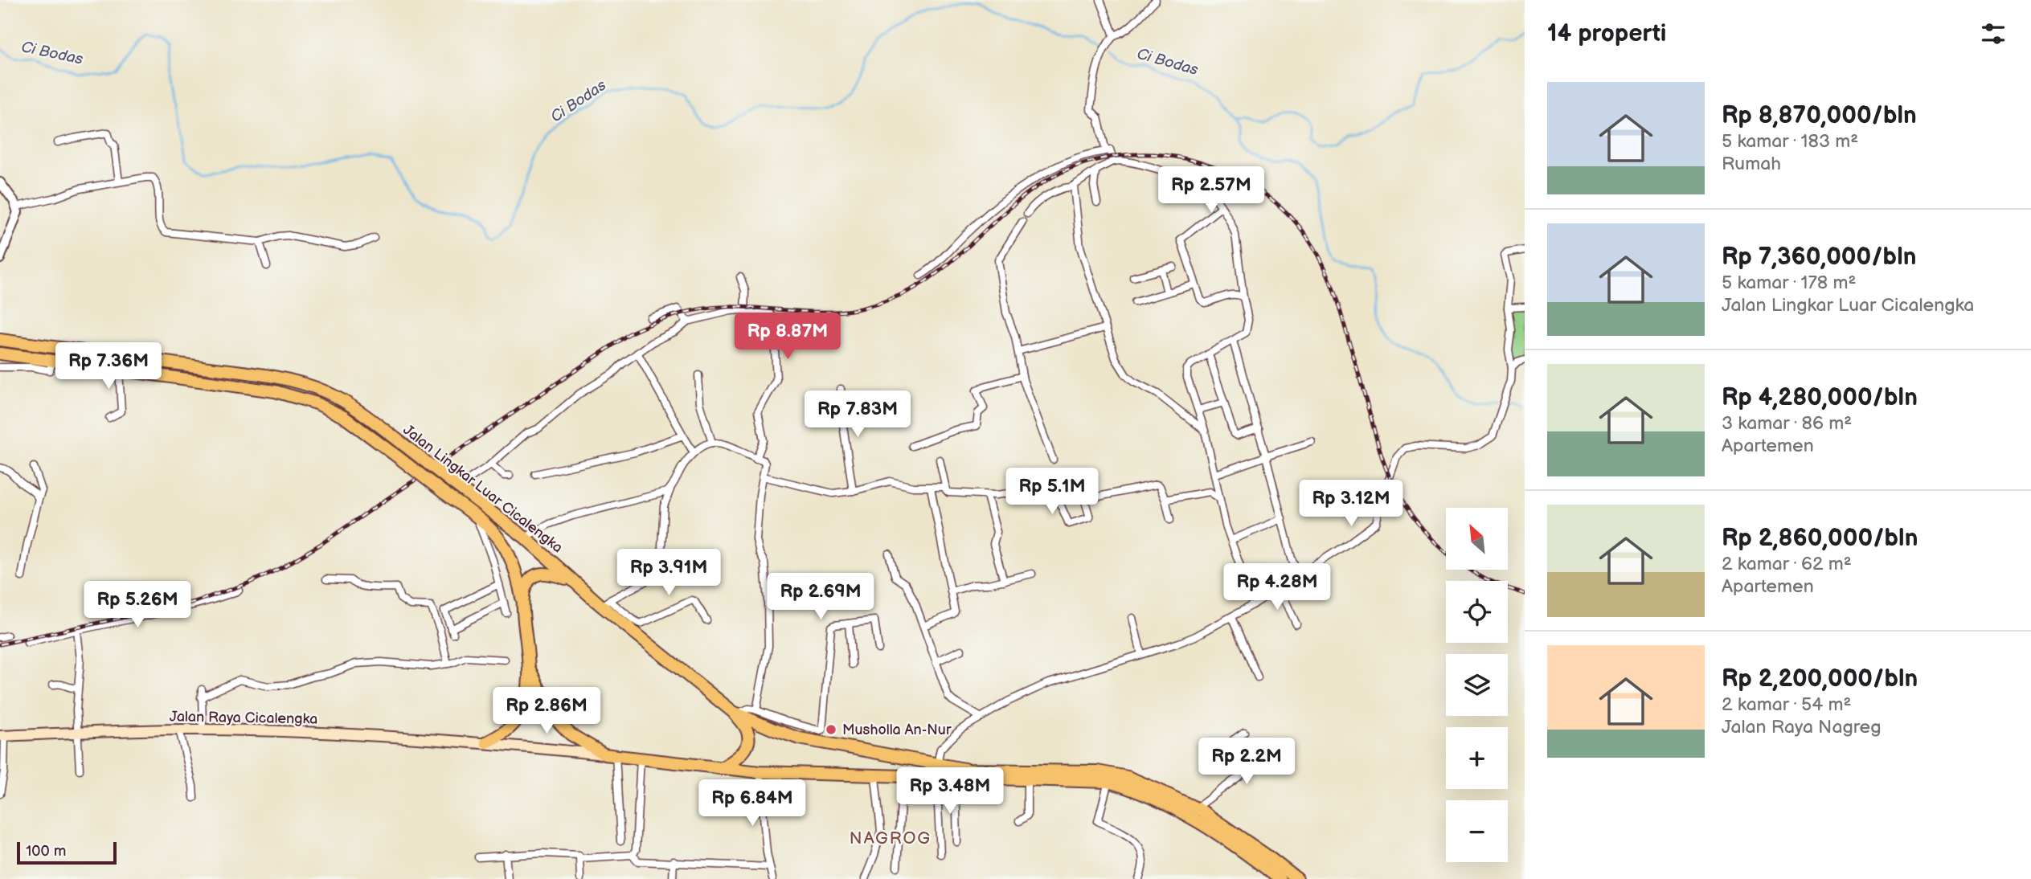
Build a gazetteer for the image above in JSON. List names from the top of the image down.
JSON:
{
  "streets": {
    "highway": ["Jalan Lingkar Luar Cicalengka"],
    "main road": ["Jalan Raya Cicalengka"]
  },
  "districts": ["NAGROG"],
  "water": ["Ci Bodas"],
  "places": ["Musholla An-Nur"],
  "scale_bar": "100 m",
  "north": "top left",
  "page": {
    "heading": "14 properti",
    "list": [
      {
        "name": "Rp 8,870,000/bln",
        "note": "5 kamar · 183 m² · Rumah"
      },
      {
        "name": "Rp 7,360,000/bln",
        "note": "5 kamar · 178 m² · Jalan Lingkar Luar Cicalengka"
      },
      {
        "name": "Rp 4,280,000/bln",
        "note": "3 kamar · 86 m² · Apartemen"
      },
      {
        "name": "Rp 2,860,000/bln",
        "note": "2 kamar · 62 m² · Apartemen"
      },
      {
        "name": "Rp 2,200,000/bln",
        "note": "2 kamar · 54 m² · Jalan Raya Nagreg"
      }
    ],
    "price": [
      "Rp 2.57M",
      "Rp 8.87M",
      "Rp 7.36M",
      "Rp 7.83M",
      "Rp 5.1M",
      "Rp 3.12M",
      "Rp 3.91M",
      "Rp 4.28M",
      "Rp 2.69M",
      "Rp 5.26M",
      "Rp 2.86M",
      "Rp 2.2M",
      "Rp 3.48M",
      "Rp 6.84M"
    ],
    "map_buttons": ["+", "−"],
    "scale": "100 m"
  }
}
